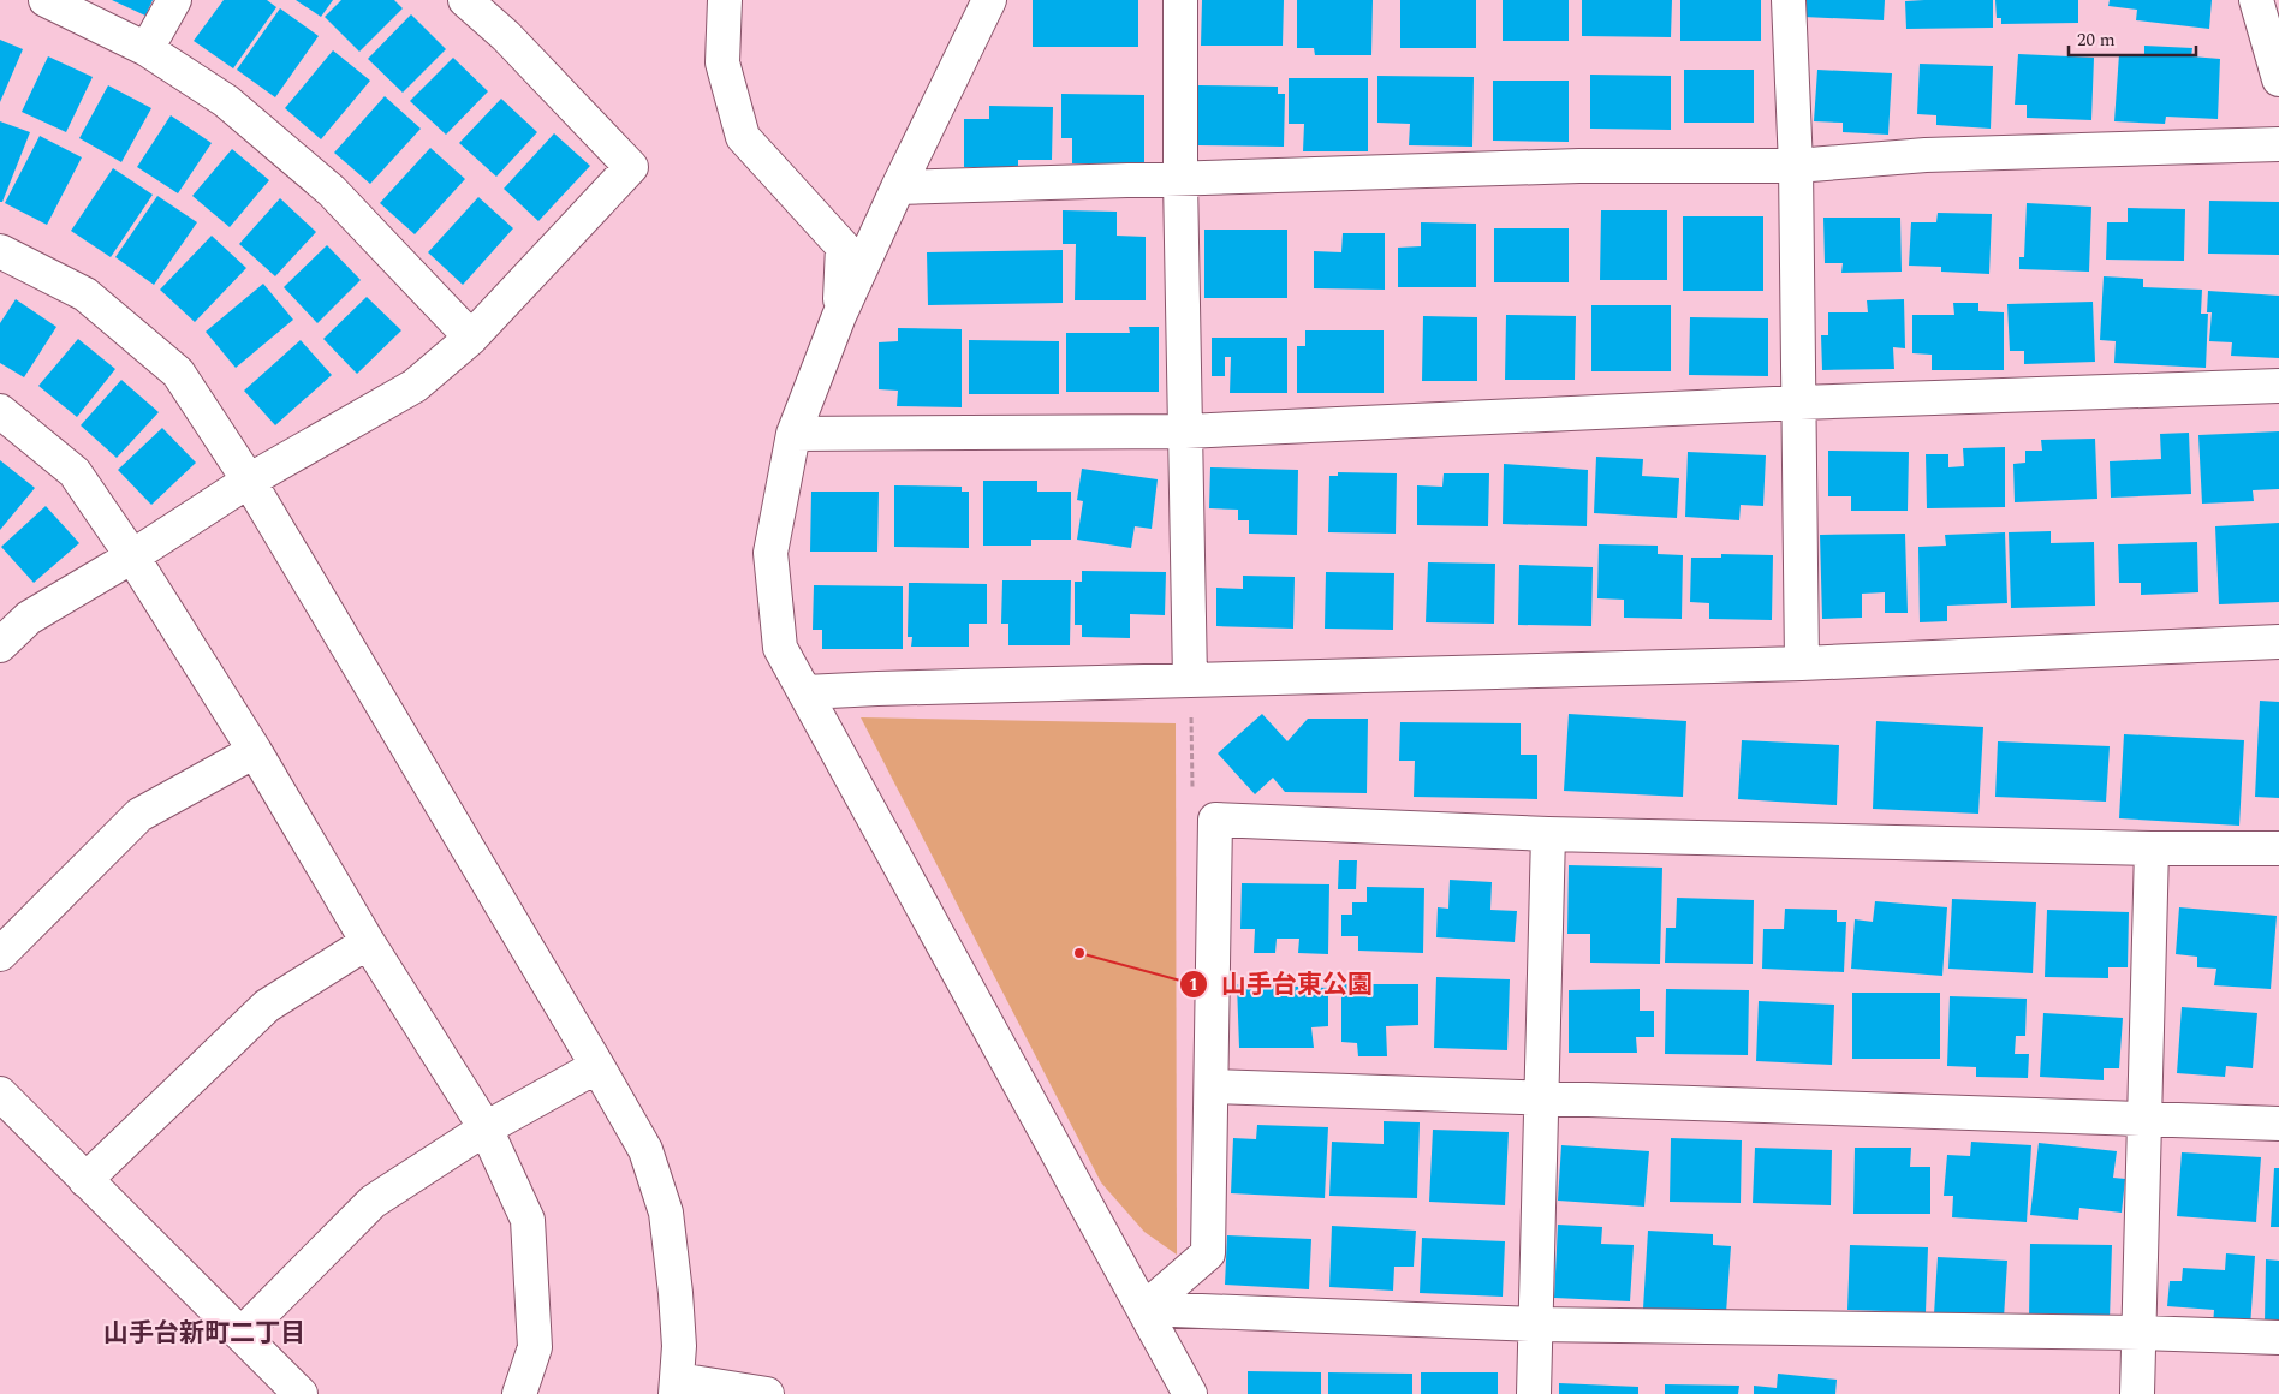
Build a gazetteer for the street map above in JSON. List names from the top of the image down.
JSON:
{
  "districts": ["山手台新町二丁目"],
  "places": ["山手台東公園"],
  "scale_bar": "20 m"
}
